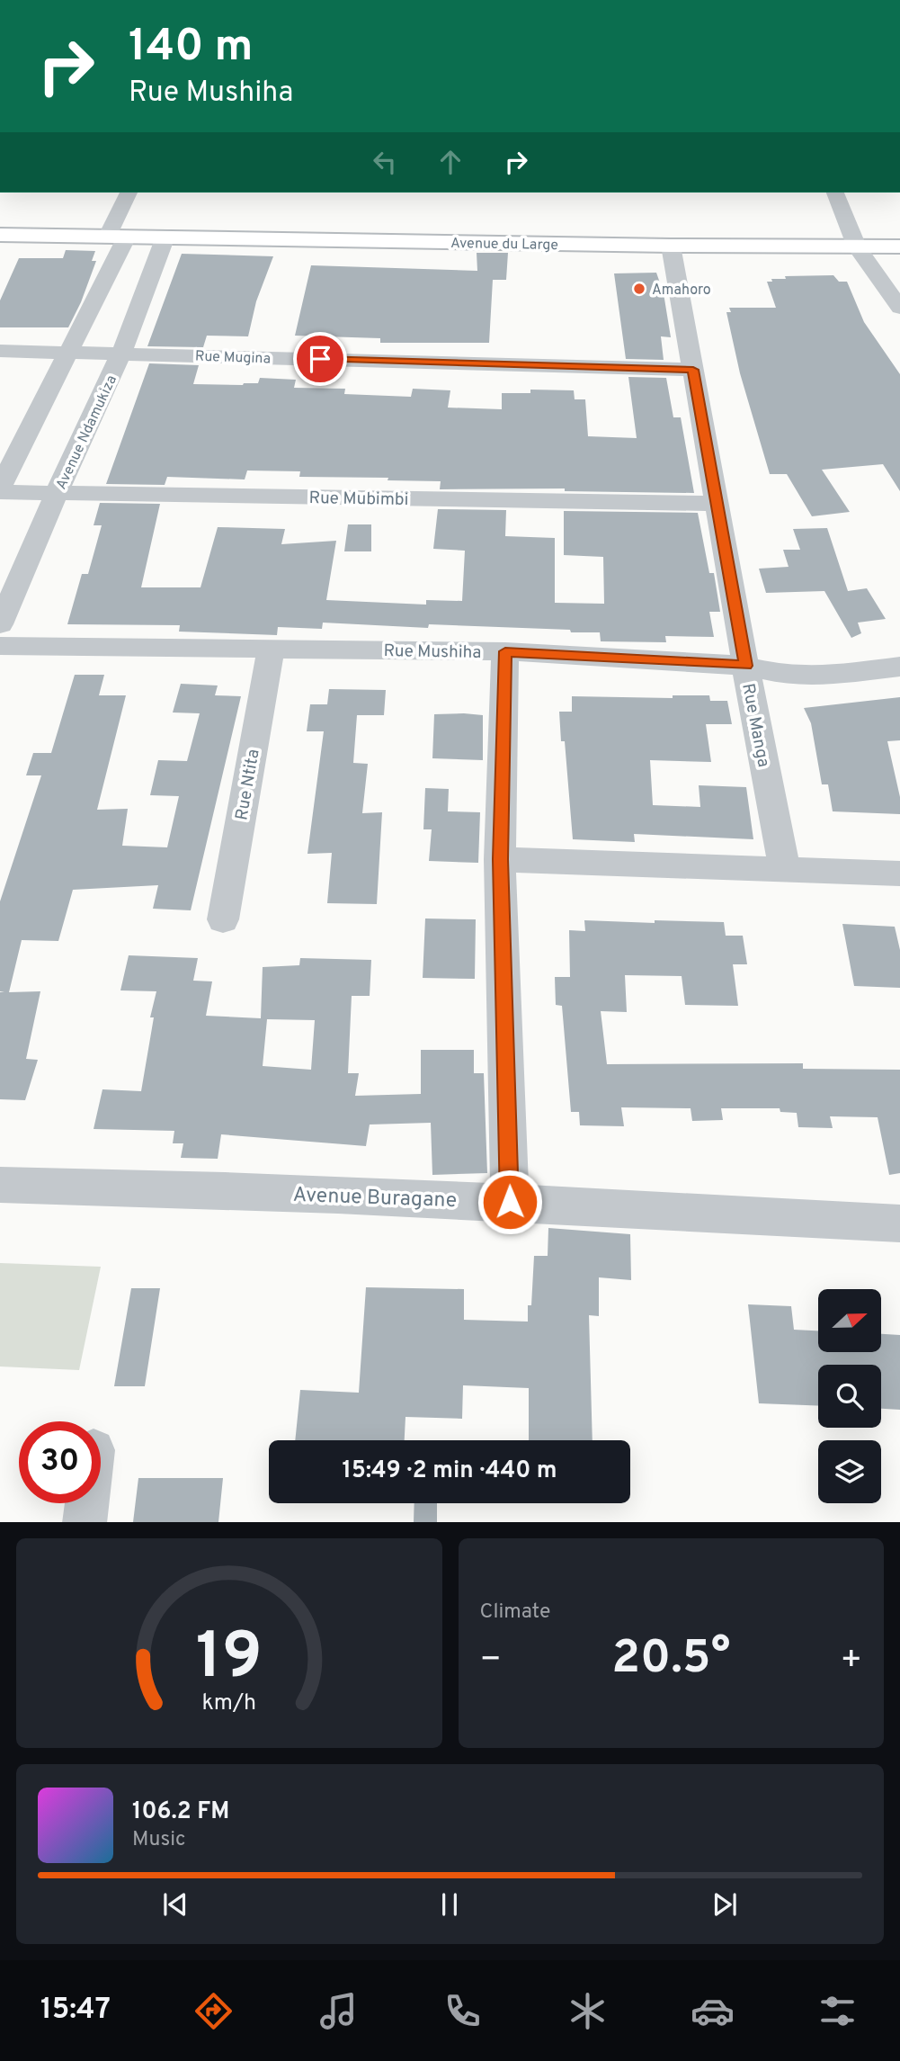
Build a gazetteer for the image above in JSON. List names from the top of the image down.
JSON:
{
  "streets": {
    "main road": ["Avenue du Large"],
    "street": [
      "Rue Mugina",
      "Avenue Ndamukiza",
      "Rue Mubimbi",
      "Rue Mushiha",
      "Rue Manga",
      "Rue Ntita",
      "Avenue Buragane"
    ]
  },
  "crossings": [
    ["Avenue du Large", "Avenue Ndamukiza"],
    ["Avenue du Large", "Rue Manga"],
    ["Rue Mugina", "Avenue Ndamukiza"],
    ["Rue Mugina", "Rue Manga"],
    ["Avenue Ndamukiza", "Rue Mubimbi"],
    ["Rue Mubimbi", "Rue Manga"],
    ["Rue Mushiha", "Rue Manga"],
    ["Rue Mushiha", "Rue Ntita"]
  ],
  "places": ["Amahoro"],
  "north": "right",
  "page": {
    "turn": ["140 m", "Rue Mushiha"],
    "limit": "30",
    "trip": "15:49 · 2 min · 440 m",
    "tile": "Climate",
    "heat": ["−", "20.5°", "+"],
    "song": ["106.2 FM", "Music"],
    "tabs": "15:47",
    "gauge": ["19", "km/h"]
  }
}
